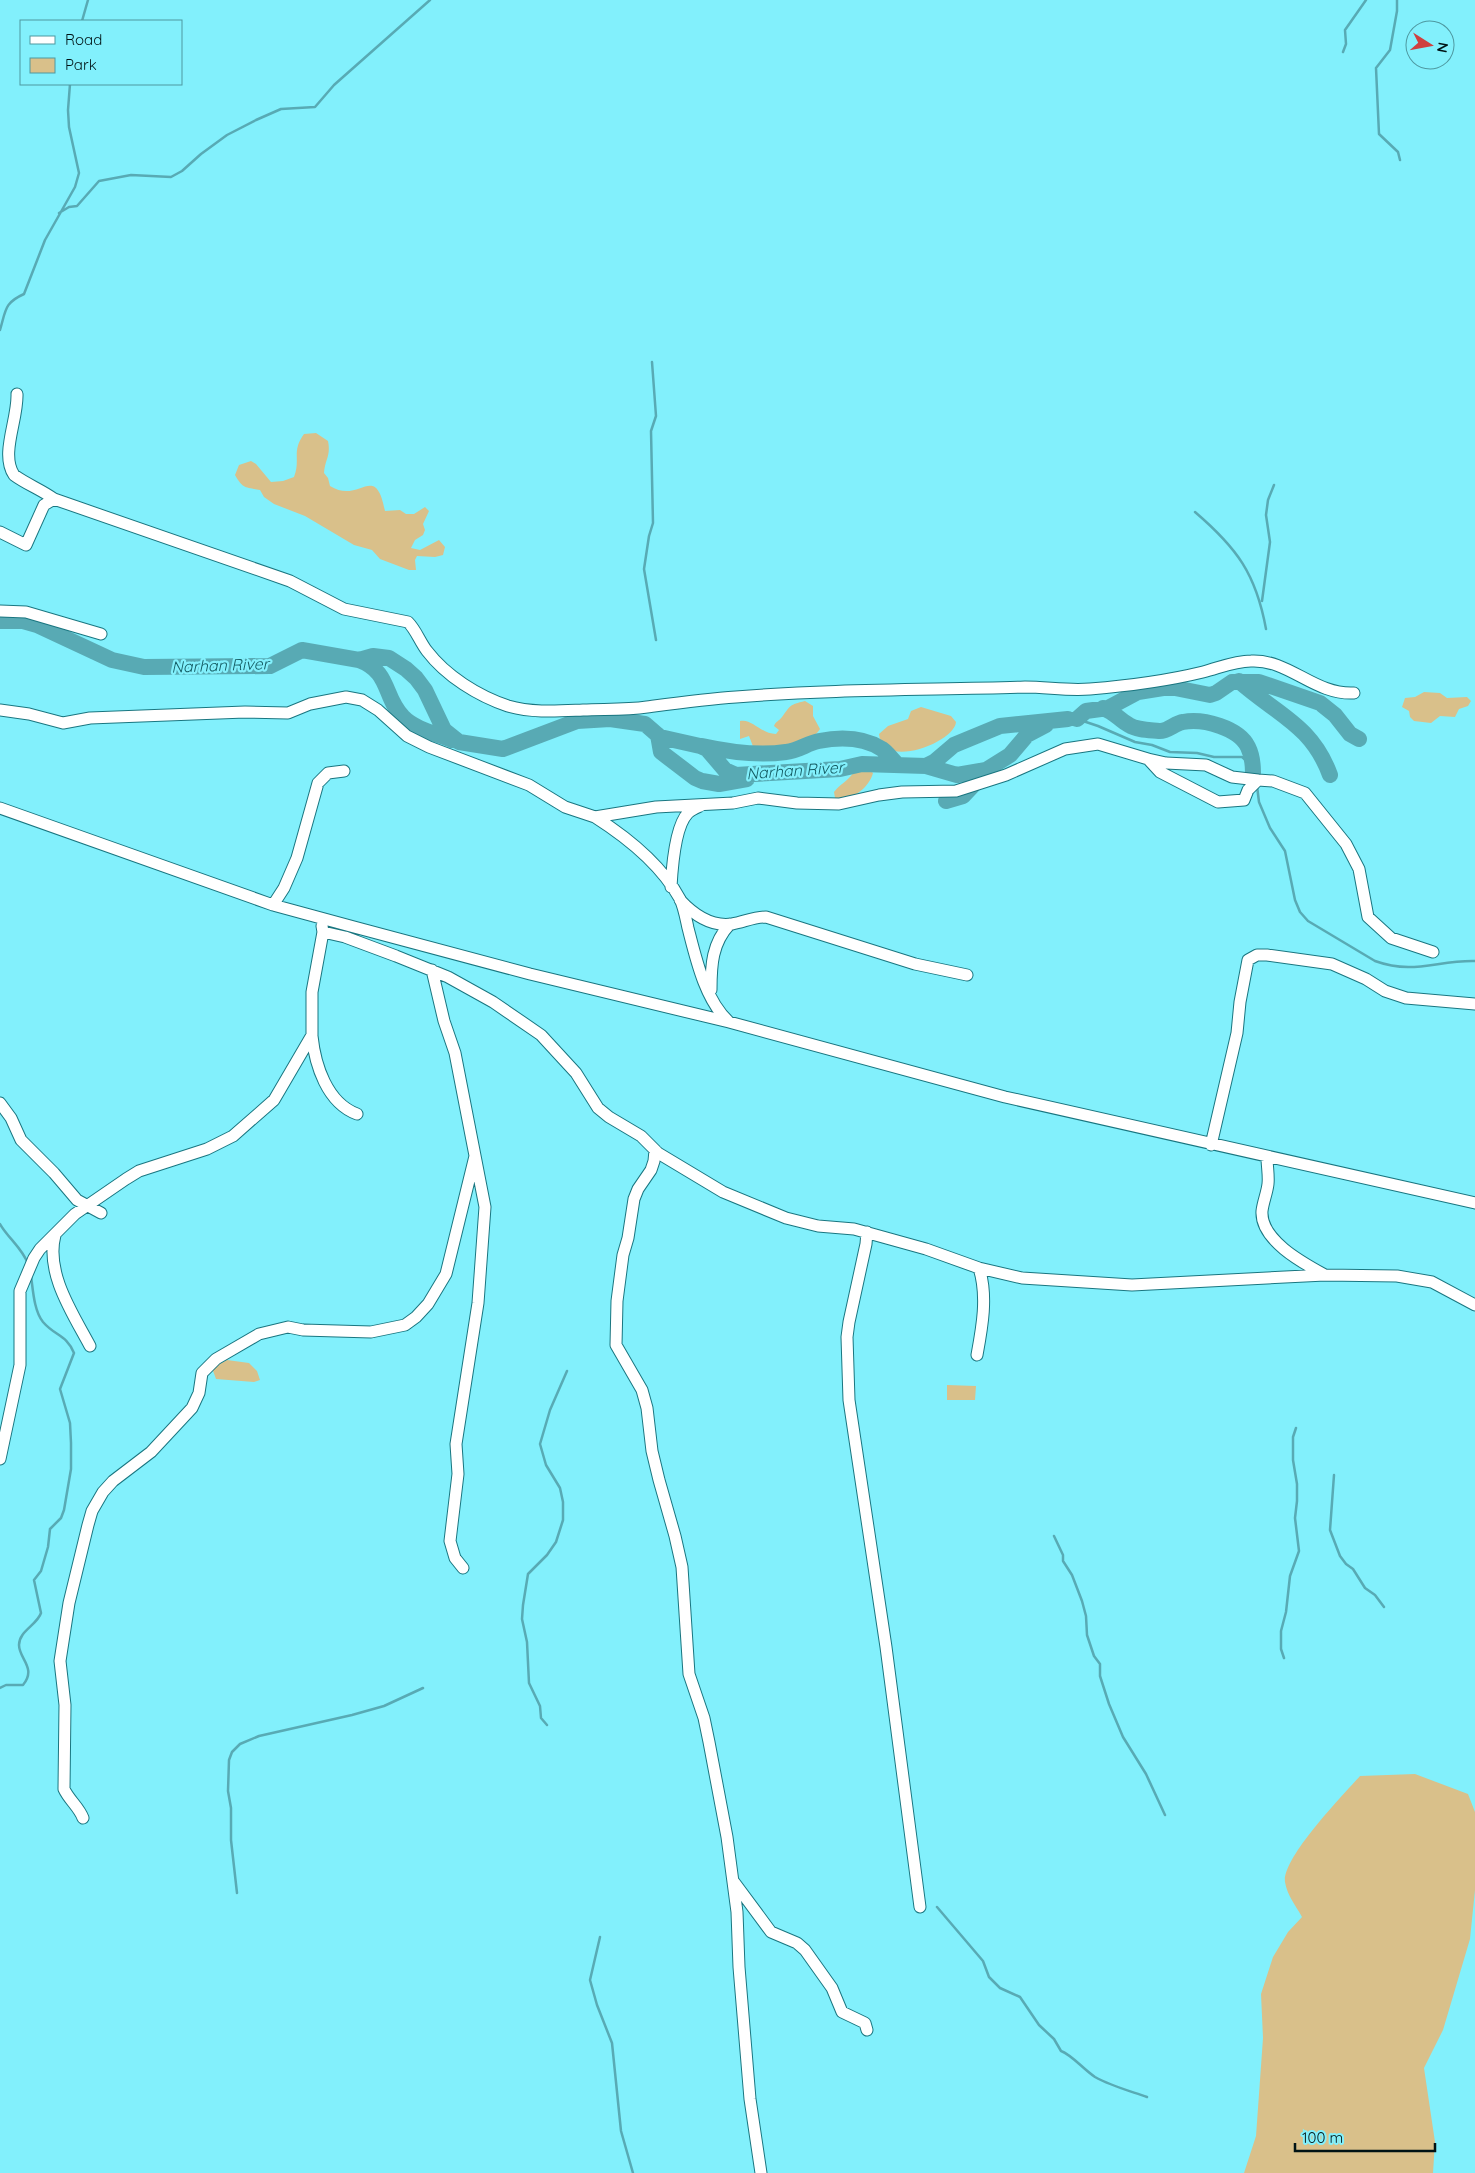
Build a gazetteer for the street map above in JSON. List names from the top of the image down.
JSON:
{
  "water": ["Narhan River"],
  "legend": ["Road", "Park"],
  "scale_bar": "100 m",
  "north": "right"
}
